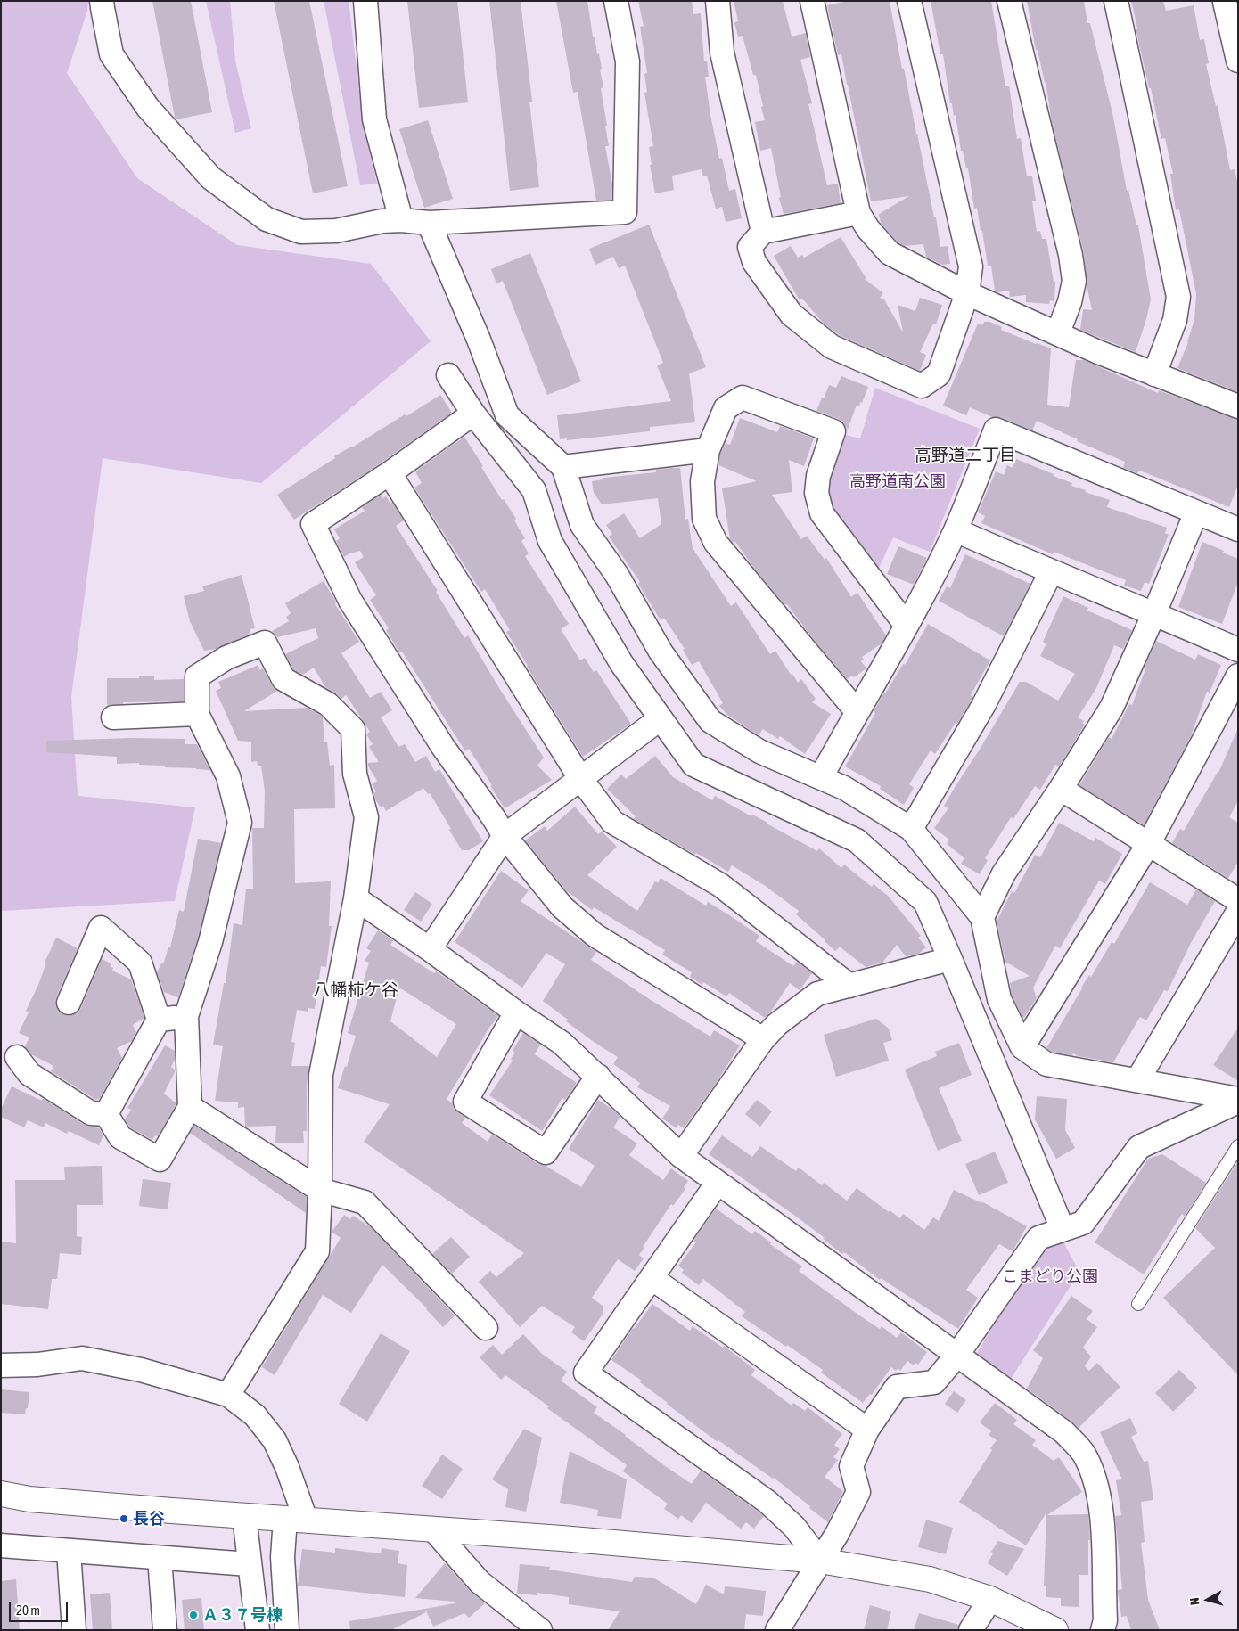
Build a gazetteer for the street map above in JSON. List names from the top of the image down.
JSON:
{
  "districts": ["高野道二丁目", "八幡柿ケ谷"],
  "parks": ["高野道南公園", "こまどり公園"],
  "places": ["長谷", "Ａ３７号棟"],
  "scale_bar": "20 m",
  "north": "left"
}
